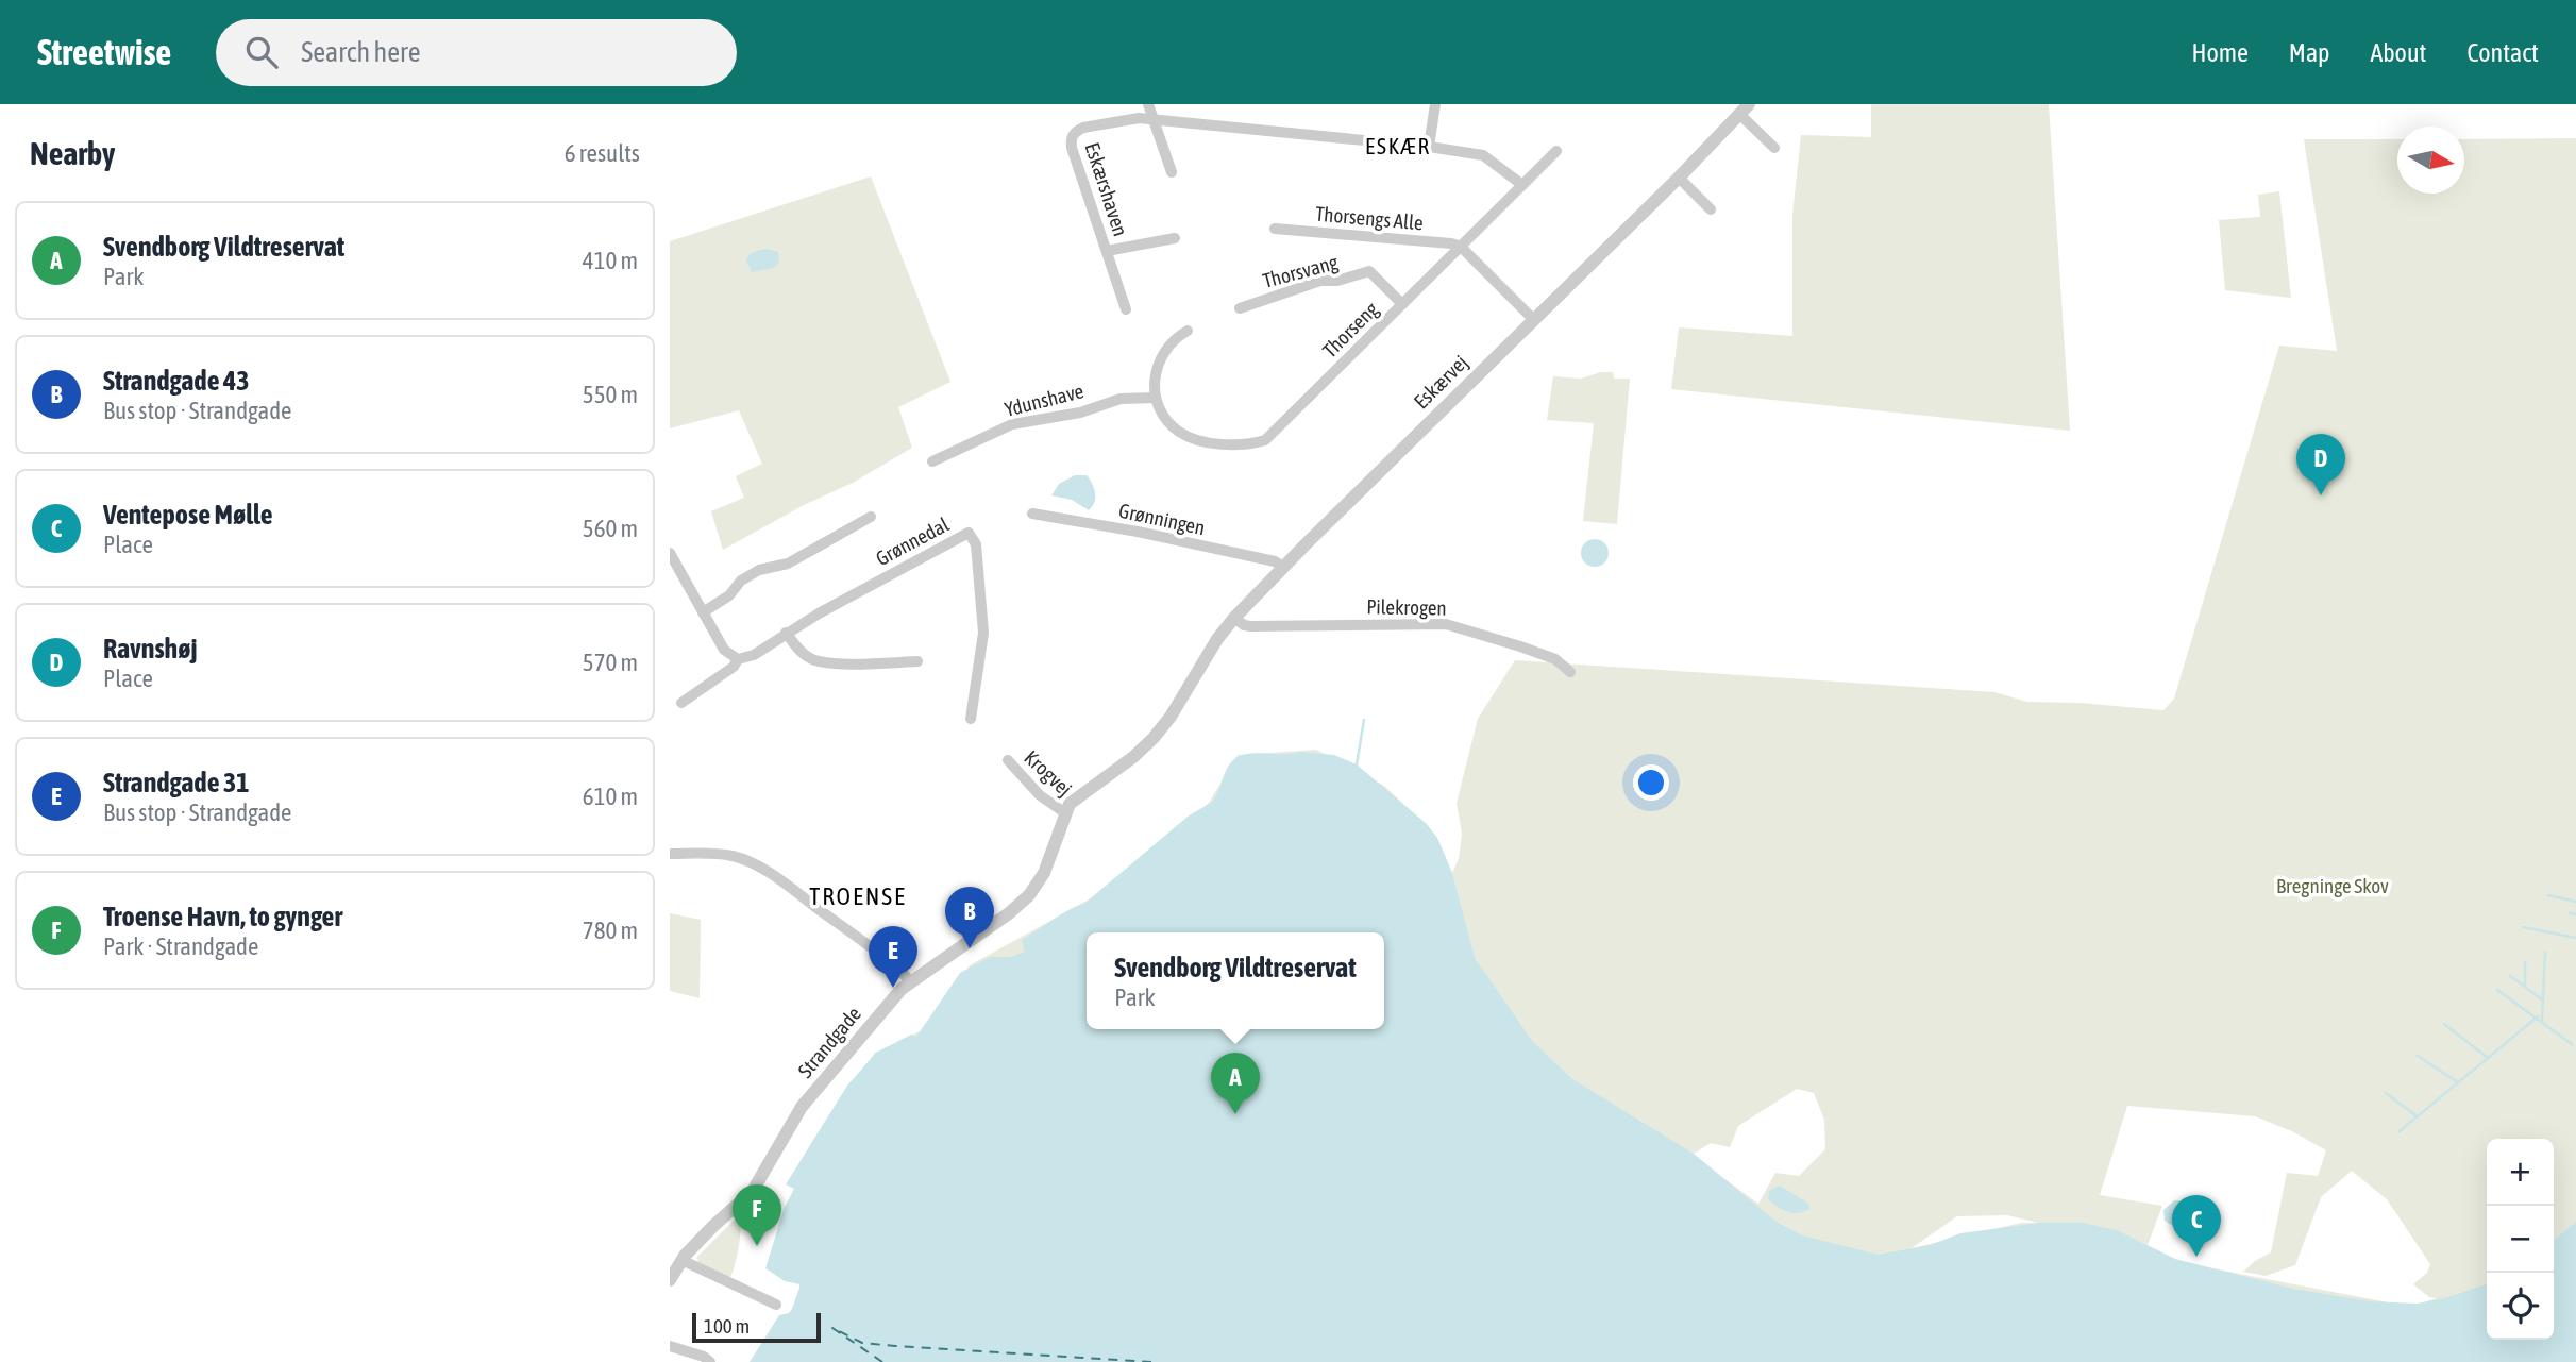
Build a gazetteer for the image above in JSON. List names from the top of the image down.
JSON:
{
  "streets": {
    "street": [
      "Eskærshaven",
      "Thorsengs Alle",
      "Thorsvang",
      "Thorseng",
      "Eskærvej",
      "Ydunshave",
      "Grønningen",
      "Grønnedal",
      "Pilekrogen",
      "Krogvej",
      "Strandgade"
    ]
  },
  "crossings": [
    ["Thorsengs Alle", "Thorseng"],
    ["Thorsvang", "Thorseng"],
    ["Thorseng", "Ydunshave"],
    ["Eskærvej", "Grønningen"],
    ["Eskærvej", "Pilekrogen"],
    ["Eskærvej", "Strandgade"],
    ["Pilekrogen", "Strandgade"],
    ["Krogvej", "Strandgade"]
  ],
  "districts": ["ESKÆR", "TROENSE"],
  "parks": ["Bregninge Skov"],
  "scale_bar": "100 m",
  "north": "right",
  "page": {
    "header": "Streetwise",
    "search": "Search here",
    "nav": [
      "Home",
      "Map",
      "About",
      "Contact"
    ],
    "heading": ["Nearby", "6 results"],
    "list": [
      {
        "mark": "A",
        "name": "Svendborg Vildtreservat",
        "note": "Park",
        "value": "410 m"
      },
      {
        "mark": "B",
        "name": "Strandgade 43",
        "note": "Bus stop · Strandgade",
        "value": "550 m"
      },
      {
        "mark": "C",
        "name": "Ventepose Mølle",
        "note": "Place",
        "value": "560 m"
      },
      {
        "mark": "D",
        "name": "Ravnshøj",
        "note": "Place",
        "value": "570 m"
      },
      {
        "mark": "E",
        "name": "Strandgade 31",
        "note": "Bus stop · Strandgade",
        "value": "610 m"
      },
      {
        "mark": "F",
        "name": "Troense Havn, to gynger",
        "note": "Park · Strandgade",
        "value": "780 m"
      }
    ],
    "pins": [
      "D",
      "B",
      "E",
      "A",
      "F",
      "C"
    ],
    "popup": ["Svendborg Vildtreservat", "Park"],
    "map_buttons": ["+", "−"],
    "scale": "100 m"
  }
}
